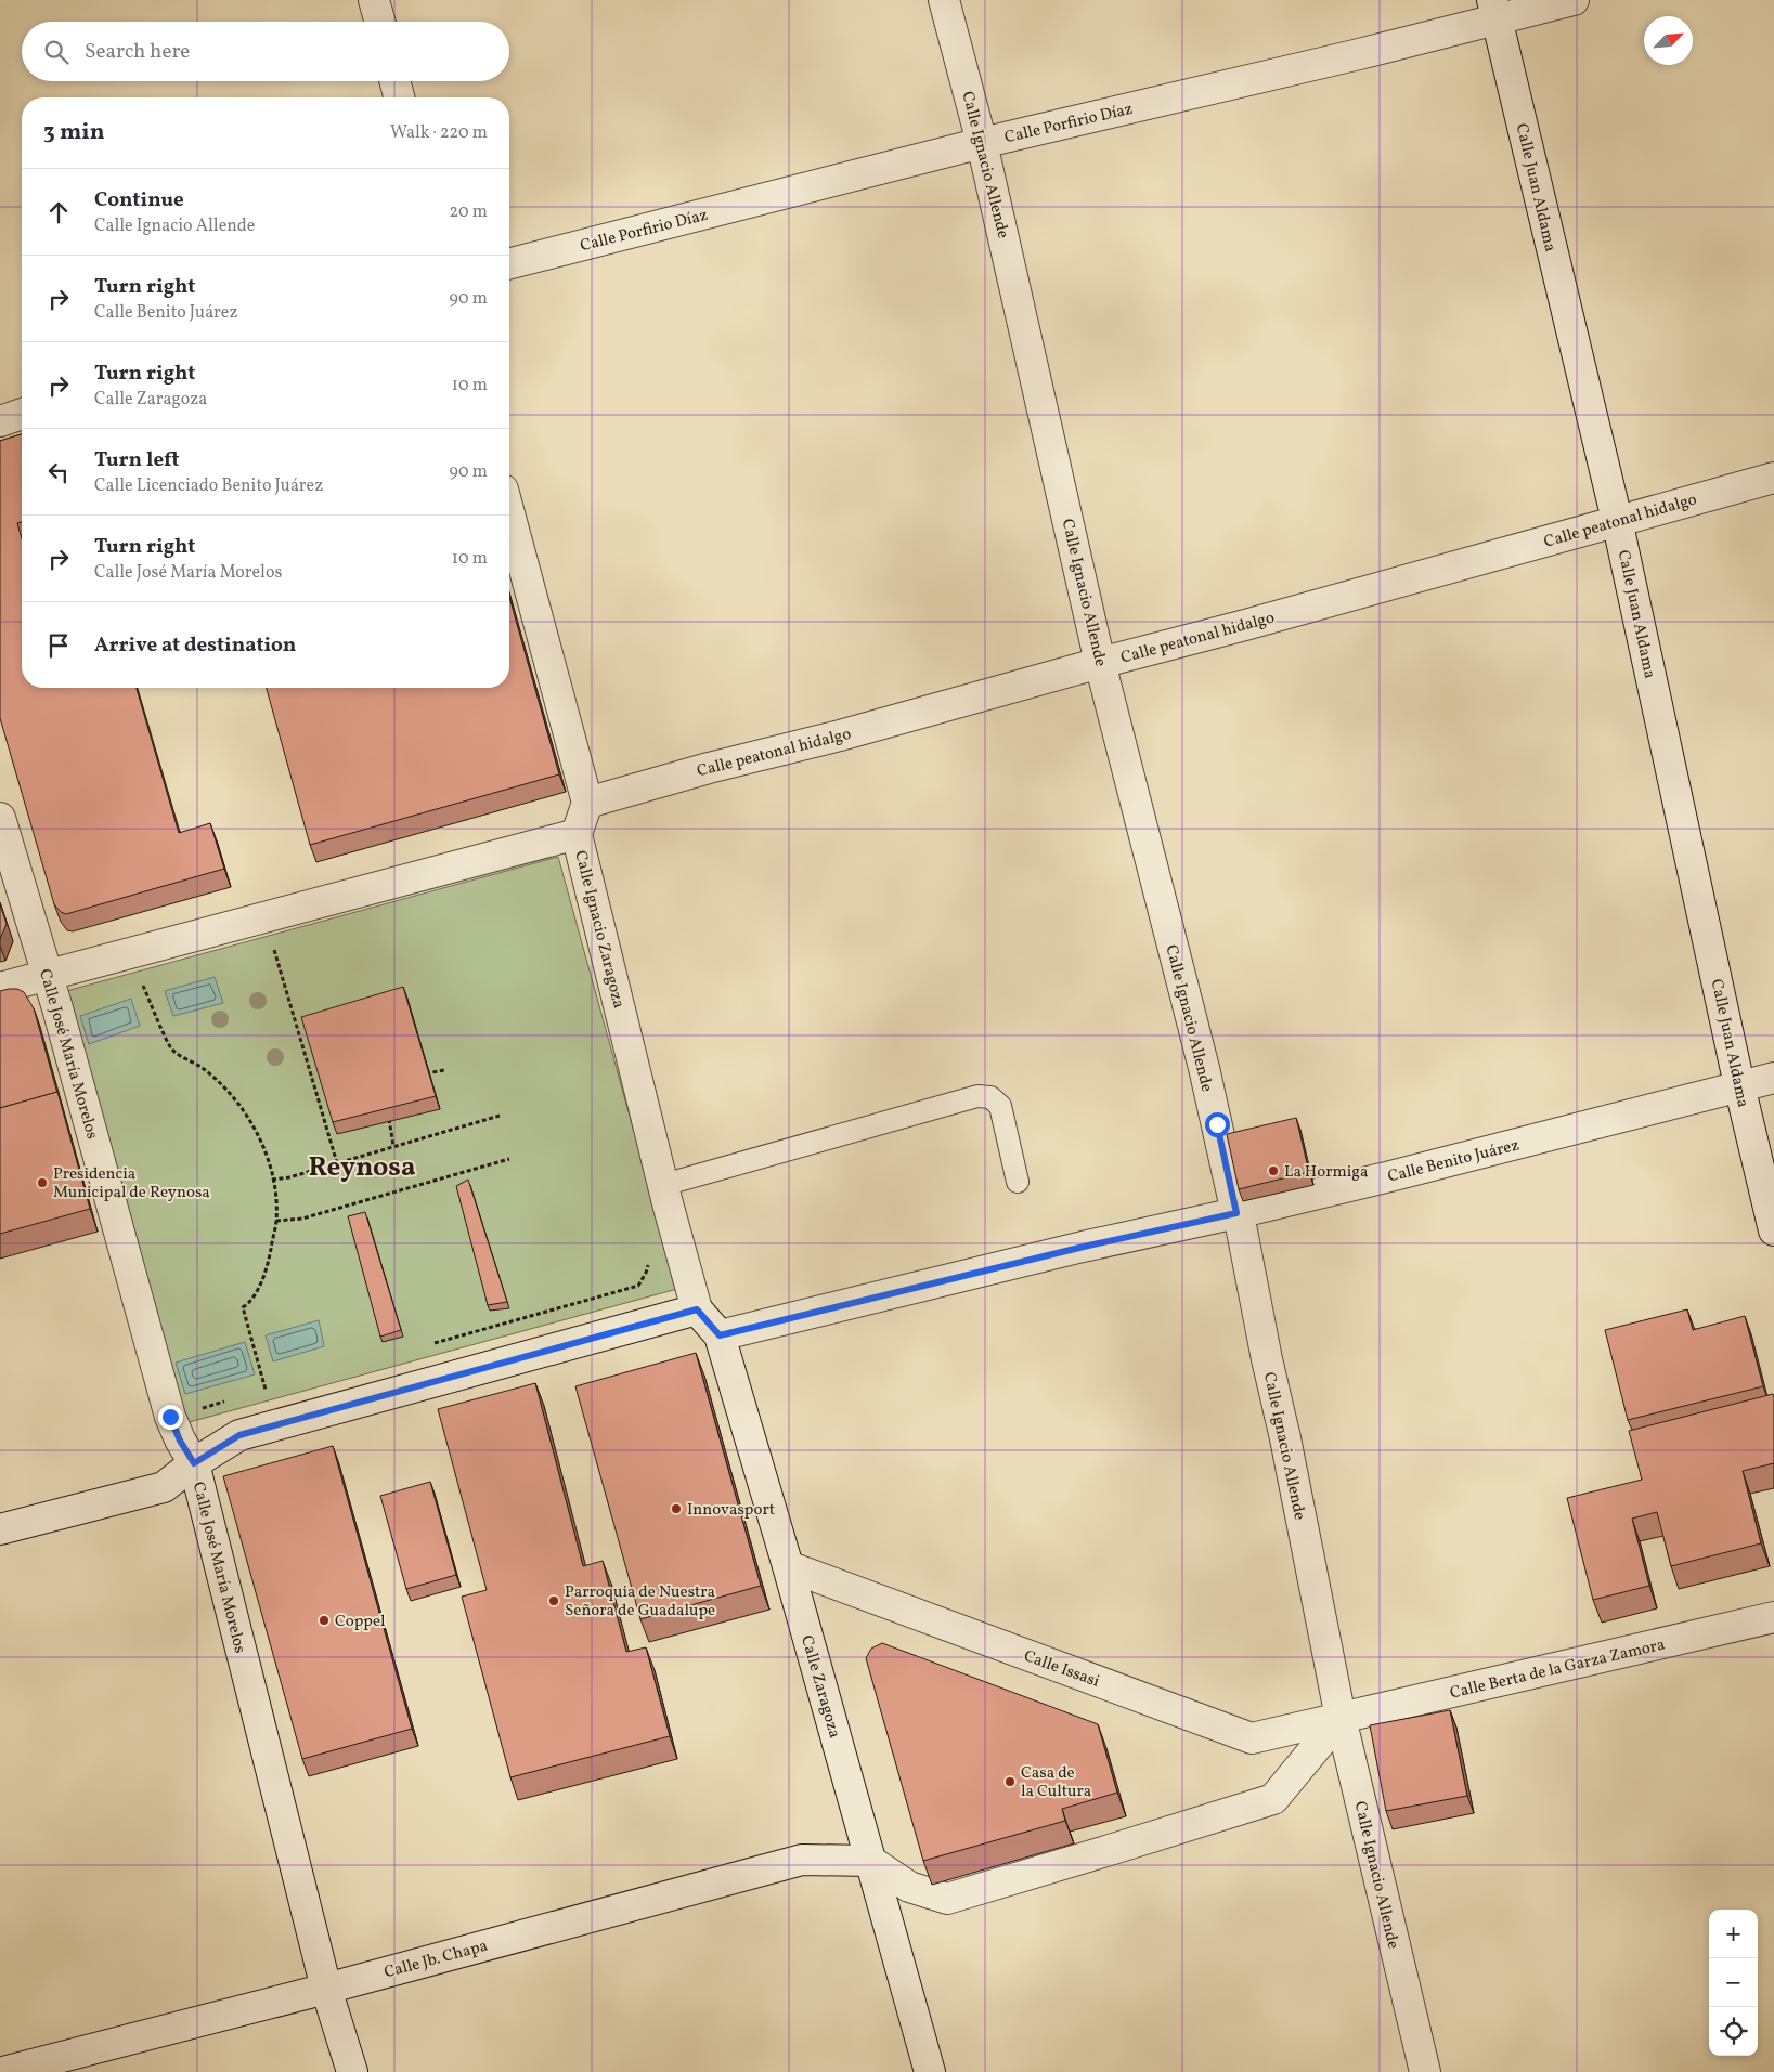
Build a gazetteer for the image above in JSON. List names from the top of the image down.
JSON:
{
  "streets": {
    "street": [
      "Calle Porfirio Díaz",
      "Calle Ignacio Allende",
      "Calle Juan Aldama",
      "Calle peatonal hidalgo",
      "Calle Ignacio Zaragoza",
      "Calle José María Morelos",
      "Calle Benito Juárez",
      "Calle Issasi",
      "Calle Berta de la Garza Zamora",
      "Calle Zaragoza",
      "Calle Jb. Chapa"
    ]
  },
  "crossings": [
    ["Calle Porfirio Díaz", "Calle Ignacio Allende"],
    ["Calle Porfirio Díaz", "Calle Juan Aldama"],
    ["Calle Ignacio Allende", "Calle peatonal hidalgo"],
    ["Calle Ignacio Allende", "Calle Benito Juárez"],
    ["Calle Ignacio Allende", "Calle Issasi"],
    ["Calle Ignacio Allende", "Calle Berta de la Garza Zamora"],
    ["Calle Juan Aldama", "Calle peatonal hidalgo"],
    ["Calle Juan Aldama", "Calle Benito Juárez"],
    ["Calle peatonal hidalgo", "Calle Ignacio Zaragoza"],
    ["Calle Ignacio Zaragoza", "Calle Zaragoza"],
    ["Calle José María Morelos", "Calle Jb. Chapa"],
    ["Calle Benito Juárez", "Calle Zaragoza"],
    ["Calle Issasi", "Calle Berta de la Garza Zamora"],
    ["Calle Issasi", "Calle Zaragoza"],
    ["Calle Zaragoza", "Calle Jb. Chapa"]
  ],
  "districts": ["Reynosa"],
  "places": [
    "La Hormiga",
    "Presidencia Municipal de Reynosa",
    "Innovasport",
    "Parroquia de Nuestra Señora de Guadalupe",
    "Coppel",
    "Casa de la Cultura"
  ],
  "north": "top right",
  "page": {
    "search": "Search here",
    "heading": ["3 min", "Walk · 220 m"],
    "list": [
      ["Continue", "Calle Ignacio Allende", "20 m"],
      ["Turn right", "Calle Benito Juárez", "90 m"],
      ["Turn right", "Calle Zaragoza", "10 m"],
      ["Turn left", "Calle Licenciado Benito Juárez", "90 m"],
      ["Turn right", "Calle José María Morelos", "10 m"],
      "Arrive at destination"
    ],
    "map_buttons": ["+", "−"]
  }
}
